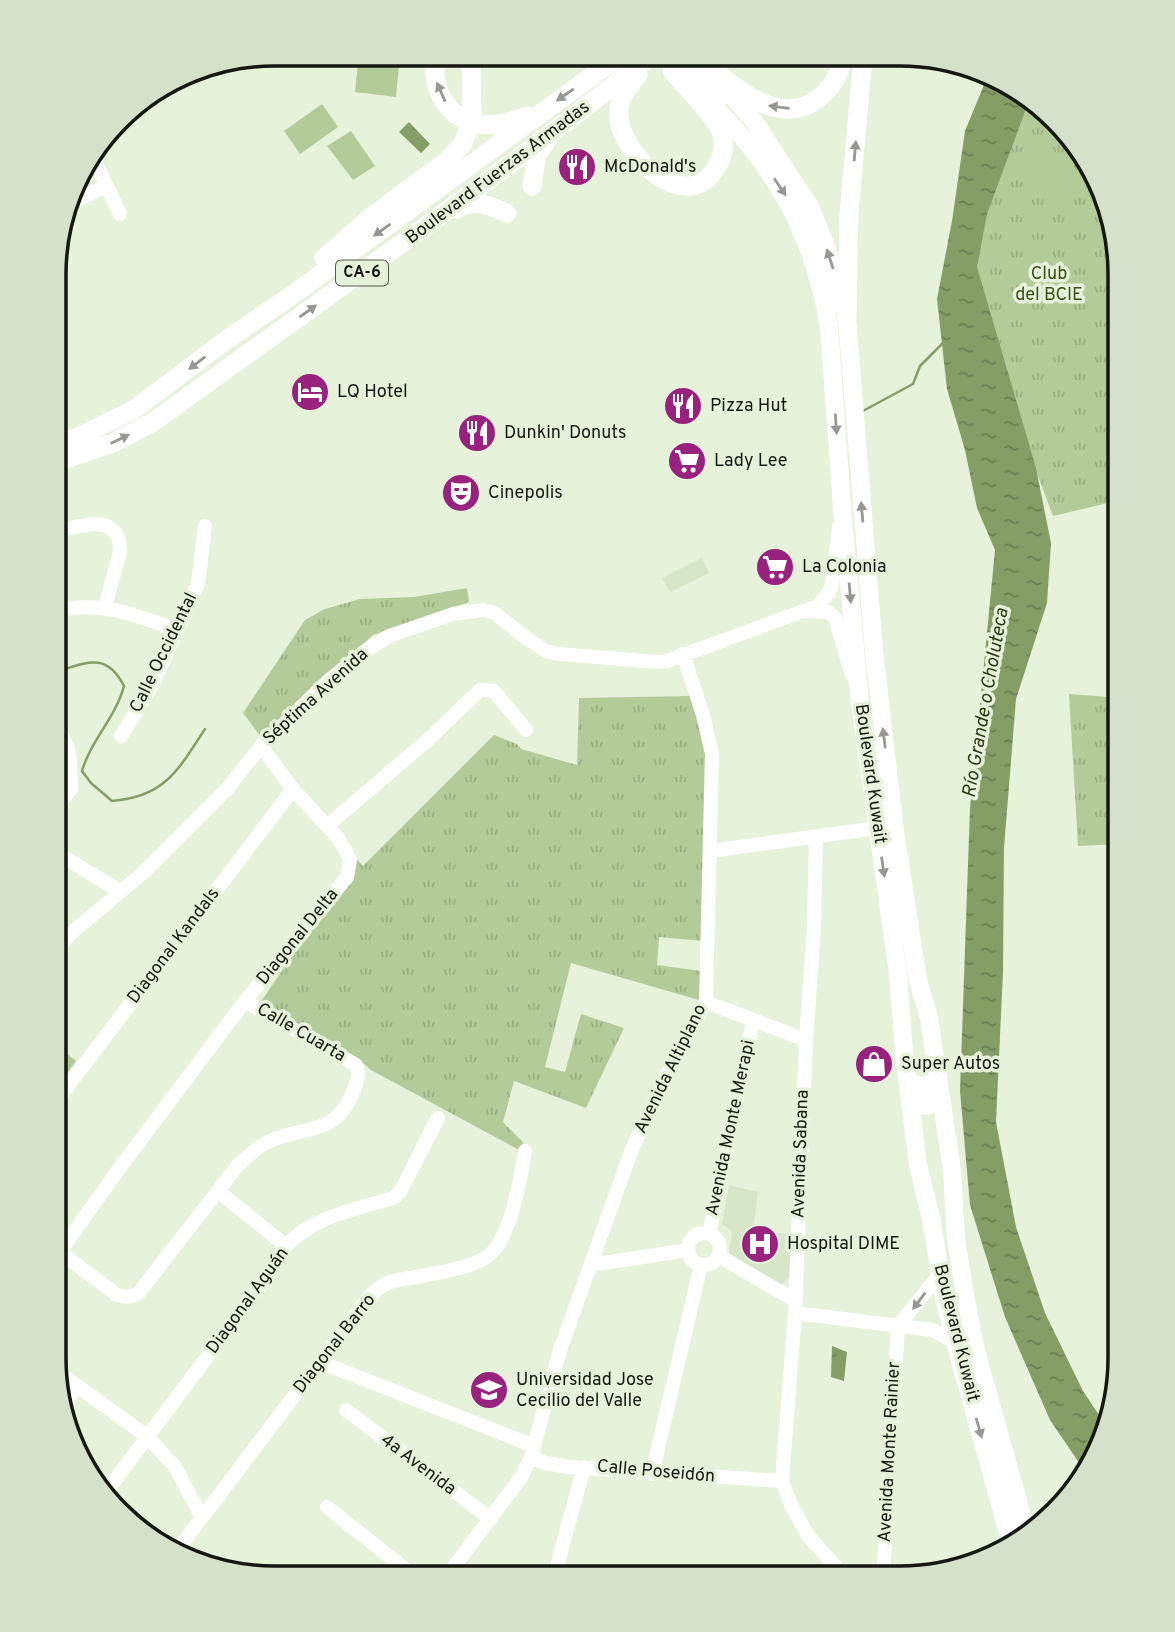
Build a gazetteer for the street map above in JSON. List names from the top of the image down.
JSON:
{
  "streets": {
    "highway": ["Boulevard Fuerzas Armadas", "CA-6"],
    "main road": ["Boulevard Kuwait"],
    "street": [
      "Calle Occidental",
      "Séptima Avenida",
      "Diagonal Delta",
      "Diagonal Kandals",
      "Calle Cuarta",
      "Avenida Altiplano",
      "Avenida Monte Merapi",
      "Avenida Sabana",
      "Diagonal Aguán",
      "Diagonal Barro",
      "Avenida Monte Rainier",
      "4a Avenida",
      "Calle Poseidón"
    ]
  },
  "crossings": [
    ["Séptima Avenida", "Diagonal Delta"],
    ["Séptima Avenida", "Avenida Altiplano"],
    ["Diagonal Delta", "Diagonal Kandals"],
    ["Diagonal Delta", "Calle Cuarta"],
    ["Avenida Altiplano", "4a Avenida"],
    ["Avenida Altiplano", "Calle Poseidón"],
    ["Avenida Sabana", "Calle Poseidón"],
    ["Diagonal Barro", "Calle Poseidón"]
  ],
  "water": ["Río Grande o Choluteca"],
  "parks": ["Club del BCIE"],
  "places": {
    "restaurant": ["McDonald's", "Pizza Hut", "Dunkin' Donuts"],
    "hotel": ["LQ Hotel"],
    "supermarket": ["Lady Lee", "La Colonia"],
    "theatre": ["Cinepolis"],
    "shop": ["Super Autos"],
    "hospital": ["Hospital DIME"],
    "school or university": ["Universidad Jose Cecilio del Valle"]
  }
}
